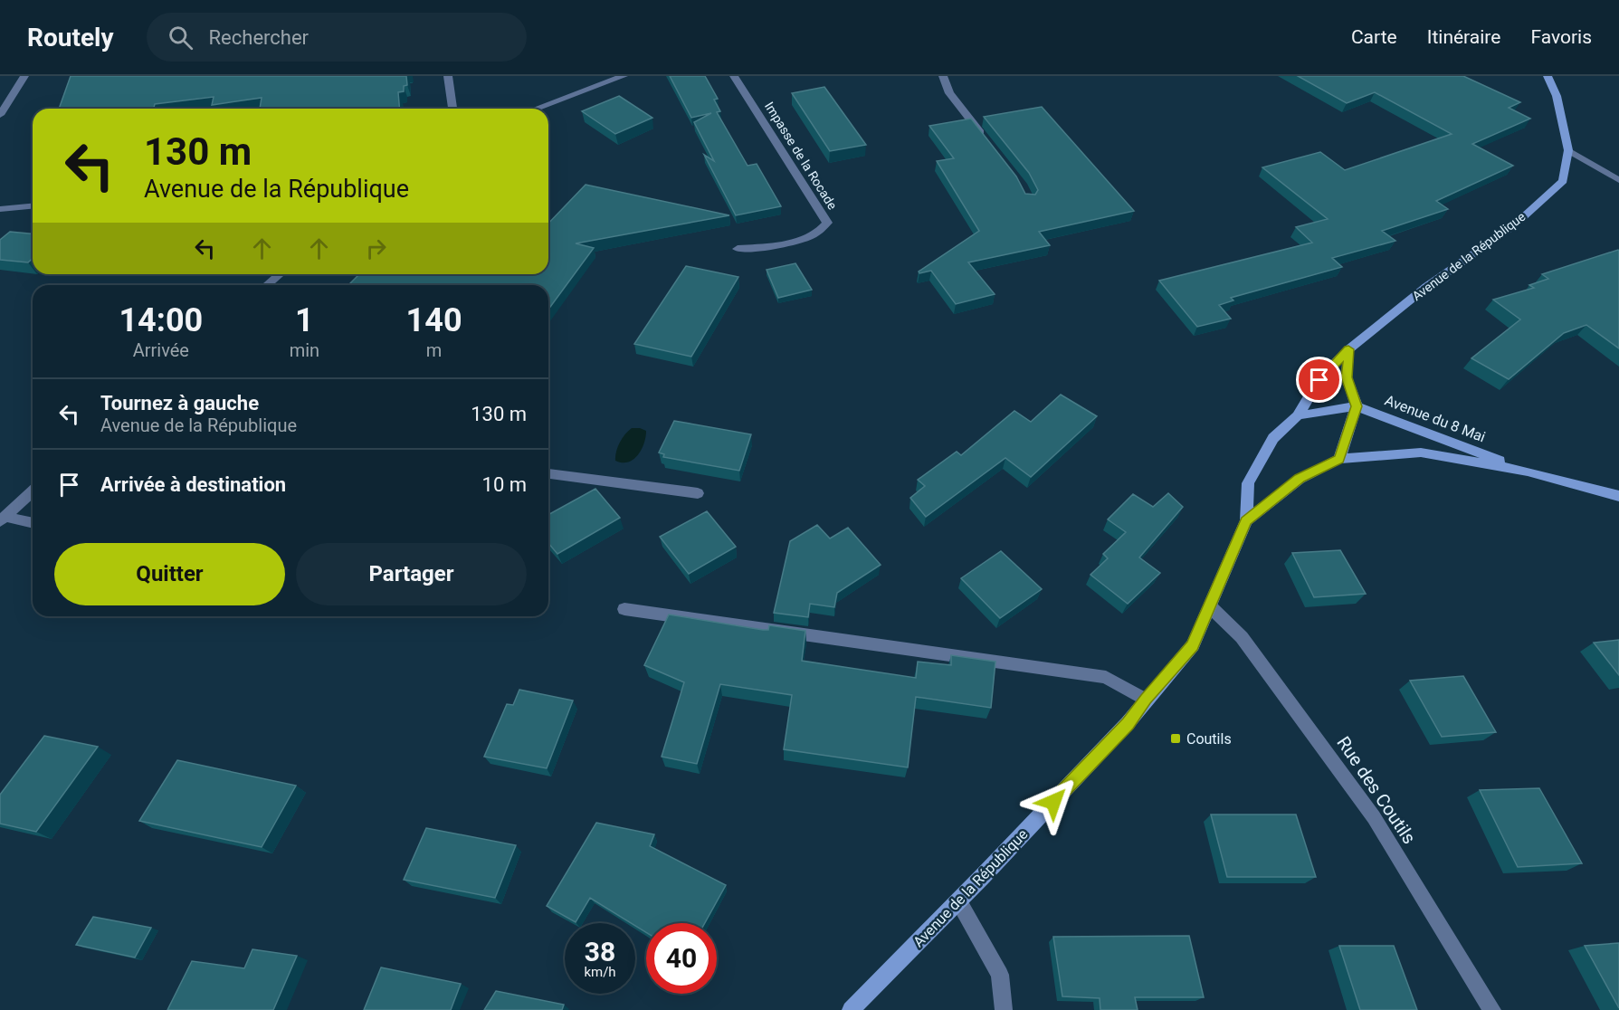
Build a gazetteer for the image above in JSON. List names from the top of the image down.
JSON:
{
  "streets": {
    "street": [
      "Impasse de la Rocade",
      "Avenue de la République",
      "Avenue du 8 Mai",
      "Rue des Coutils"
    ]
  },
  "crossings": [
    ["Avenue de la République", "Avenue du 8 Mai"],
    ["Avenue de la République", "Rue des Coutils"]
  ],
  "places": {
    "transit": ["Coutils"]
  },
  "page": {
    "header": "Routely",
    "search": "Rechercher",
    "nav": ["Carte", "Itinéraire", "Favoris"],
    "turn": ["130 m", "Avenue de la République"],
    "eta": [
      "14:00",
      "Arrivée",
      "1",
      "min",
      "140",
      "m"
    ],
    "list": [
      {
        "name": "Tournez à gauche",
        "note": "Avenue de la République",
        "value": "130 m"
      },
      {
        "name": "Arrivée à destination",
        "value": "10 m"
      }
    ],
    "buttons": ["Quitter", "Partager"],
    "speed": "38 km/h",
    "limit": "40"
  }
}
